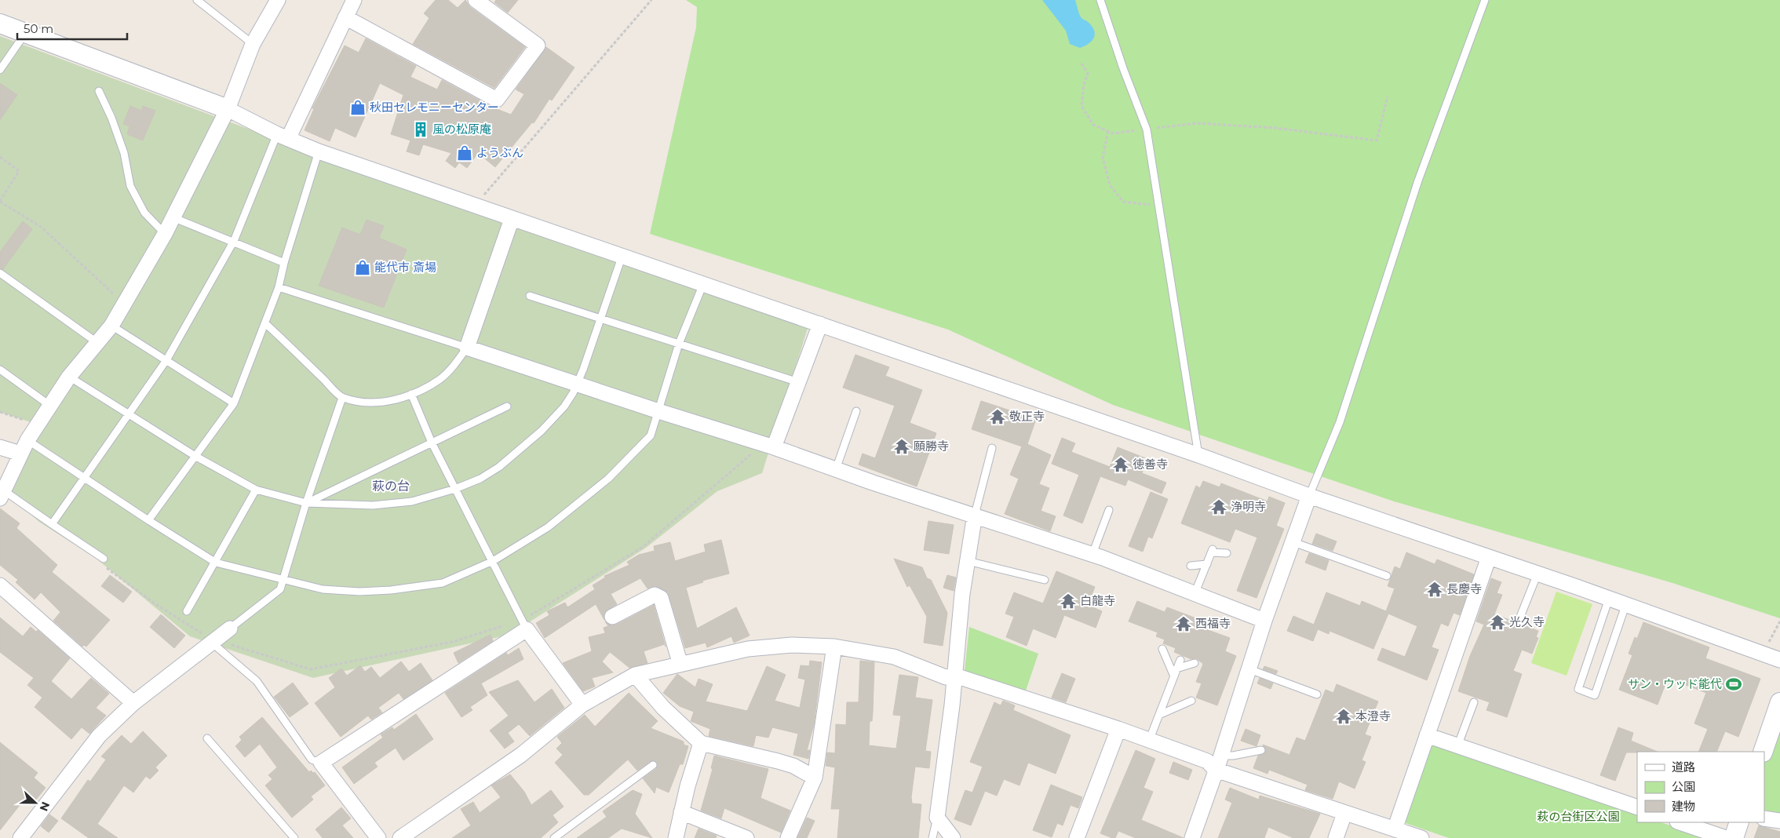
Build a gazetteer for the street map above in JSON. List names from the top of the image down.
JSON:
{
  "districts": ["萩の台"],
  "parks": ["萩の台街区公園"],
  "places": {
    "shop": ["秋田セレモニーセンター", "ようぶん", "能代市 斎場"],
    "building": ["風の松原庵"],
    "temple": [
      "敬正寺",
      "願勝寺",
      "徳善寺",
      "浄明寺",
      "長慶寺",
      "白龍寺",
      "光久寺",
      "西福寺",
      "本澄寺"
    ],
    "sports": ["サン・ウッド能代"]
  },
  "legend": ["道路", "公園", "建物"],
  "scale_bar": "50 m",
  "north": "right"
}
